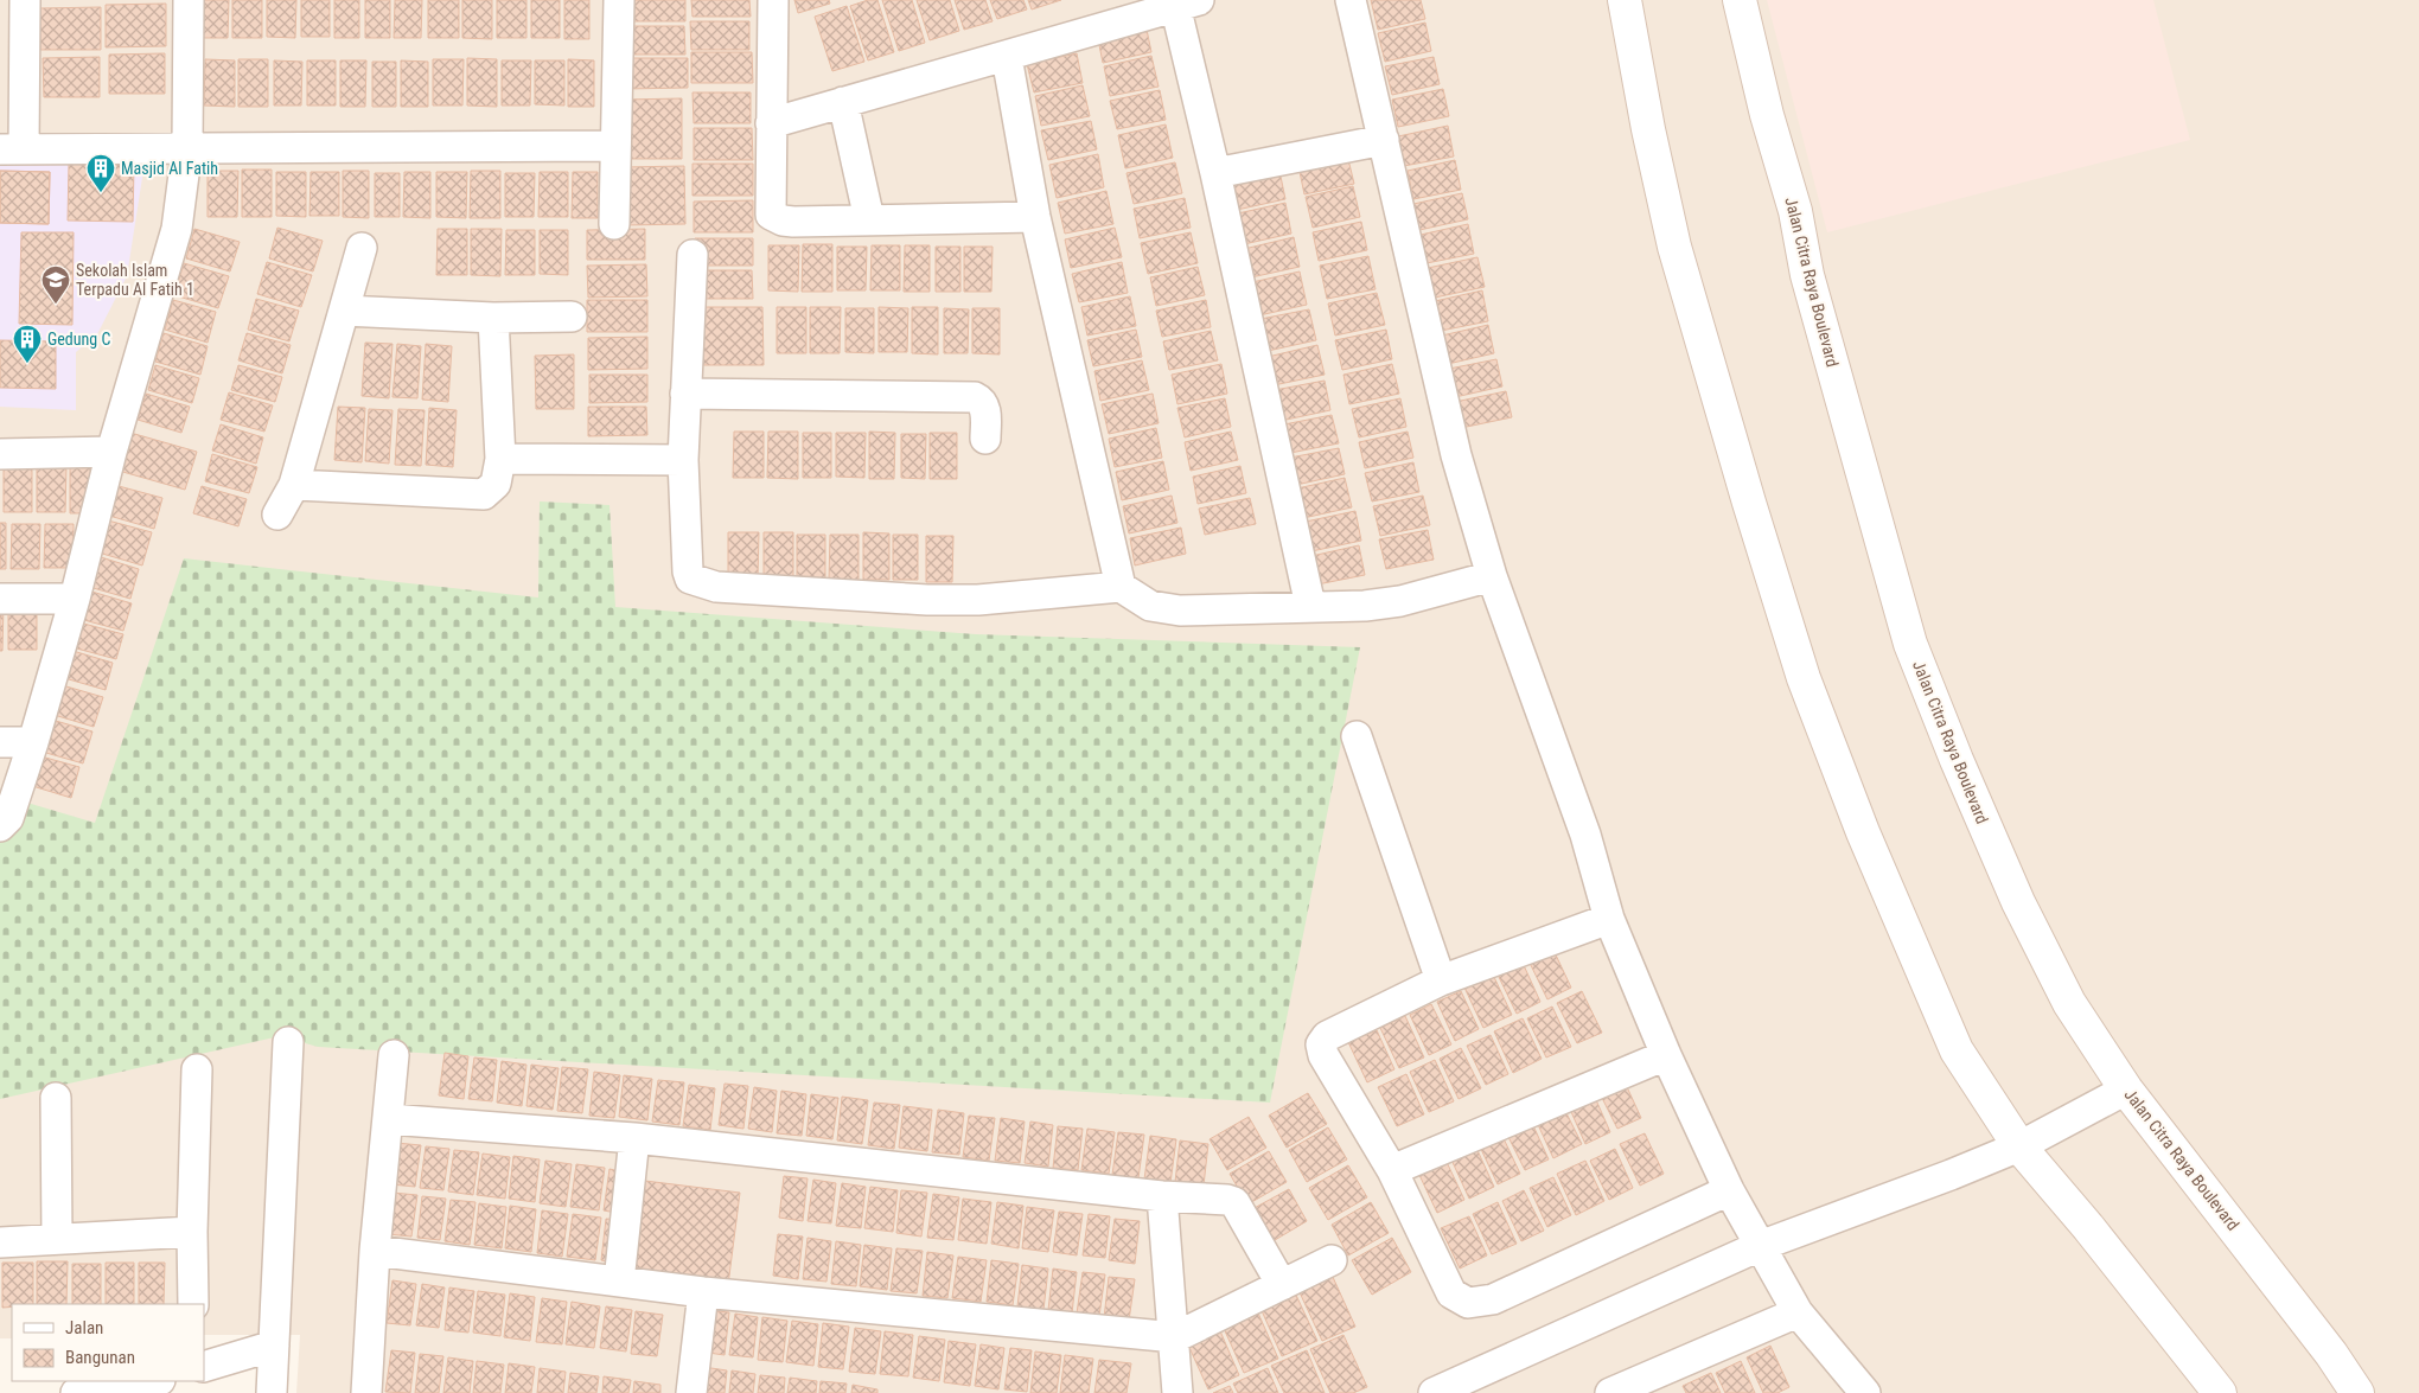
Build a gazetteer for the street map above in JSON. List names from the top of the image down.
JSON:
{
  "streets": {
    "main road": ["Jalan Citra Raya Boulevard"]
  },
  "places": {
    "building": ["Masjid Al Fatih", "Gedung C"],
    "school or university": ["Sekolah Islam Terpadu Al Fatih 1"]
  },
  "legend": ["Jalan", "Bangunan"]
}
